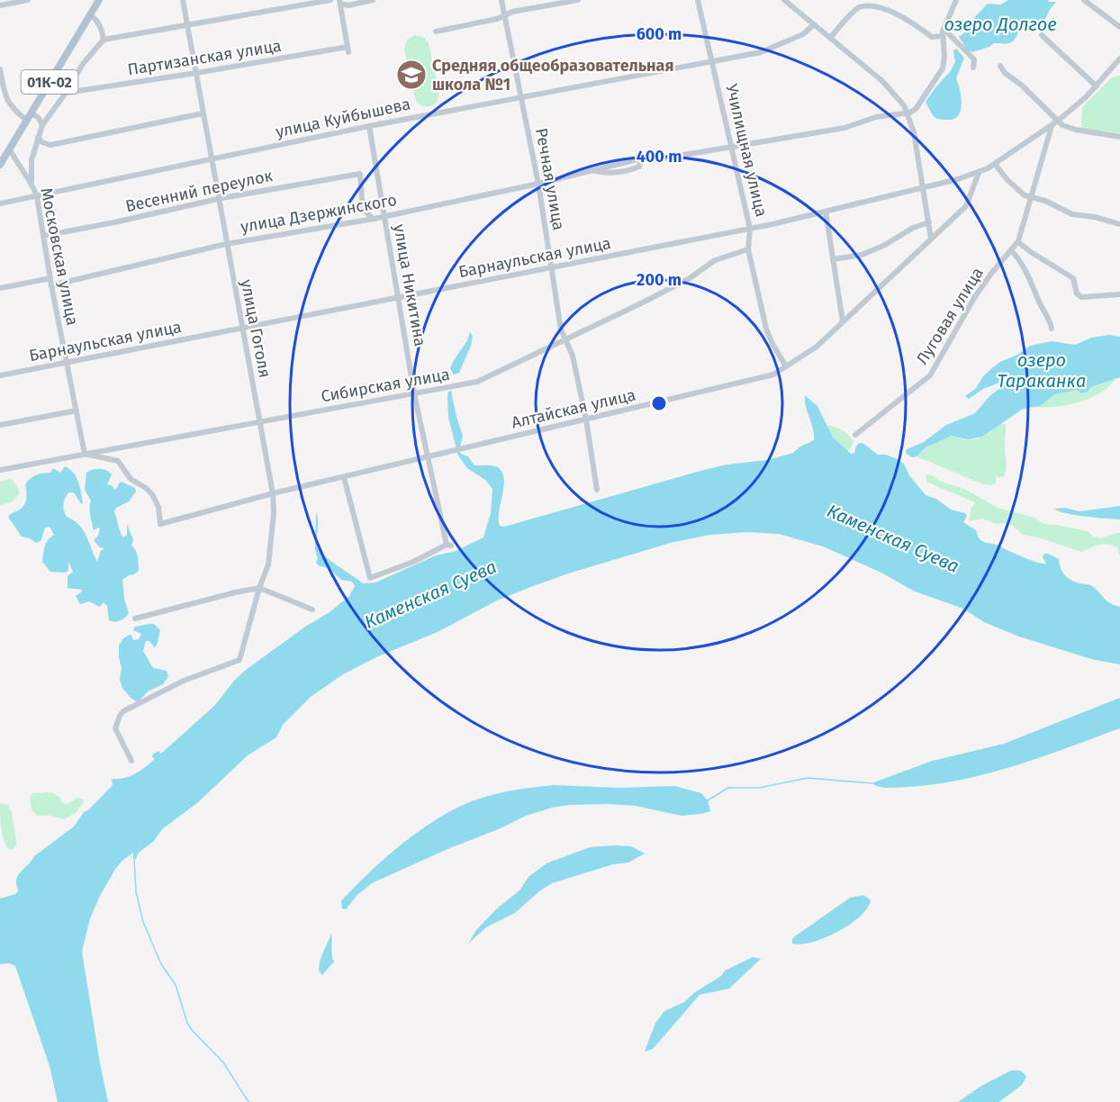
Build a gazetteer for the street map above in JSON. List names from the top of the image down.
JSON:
{
  "streets": {
    "main road": ["01К-02"],
    "street": [
      "Партизанская улица",
      "улица Куйбышева",
      "Училищная улица",
      "Речная улица",
      "Весенний переулок",
      "улица Дзержинского",
      "Московская улица",
      "Барнаульская улица",
      "улица Никитина",
      "Луговая улица",
      "улица Гоголя",
      "Сибирская улица",
      "Алтайская улица"
    ]
  },
  "crossings": [
    ["Партизанская улица", "улица Гоголя"],
    ["01К-02", "Московская улица"],
    ["улица Куйбышева", "Училищная улица"],
    ["улица Куйбышева", "Речная улица"],
    ["улица Куйбышева", "Московская улица"],
    ["улица Куйбышева", "улица Никитина"],
    ["улица Куйбышева", "улица Гоголя"],
    ["Училищная улица", "Барнаульская улица"],
    ["Училищная улица", "Сибирская улица"],
    ["Училищная улица", "Алтайская улица"],
    ["Речная улица", "улица Дзержинского"],
    ["Речная улица", "Барнаульская улица"],
    ["Речная улица", "Сибирская улица"],
    ["Речная улица", "Алтайская улица"],
    ["Весенний переулок", "Московская улица"],
    ["Весенний переулок", "улица Никитина"],
    ["Весенний переулок", "улица Гоголя"],
    ["улица Дзержинского", "Московская улица"],
    ["улица Дзержинского", "улица Никитина"],
    ["улица Дзержинского", "улица Гоголя"],
    ["Московская улица", "Барнаульская улица"],
    ["Московская улица", "Сибирская улица"],
    ["Московская улица", "Алтайская улица"],
    ["Барнаульская улица", "улица Никитина"],
    ["Барнаульская улица", "Луговая улица"],
    ["Барнаульская улица", "улица Гоголя"],
    ["Барнаульская улица", "Алтайская улица"],
    ["улица Никитина", "Сибирская улица"],
    ["улица Никитина", "Алтайская улица"],
    ["улица Гоголя", "Сибирская улица"],
    ["улица Гоголя", "Алтайская улица"],
    ["Сибирская улица", "Алтайская улица"]
  ],
  "water": ["озеро Долгое", "озеро Тараканка", "Каменская Суева"],
  "places": {
    "school or university": ["Средняя общеобразовательная школа №1"]
  },
  "rings": ["600 m", "400 m", "200 m"]
}
